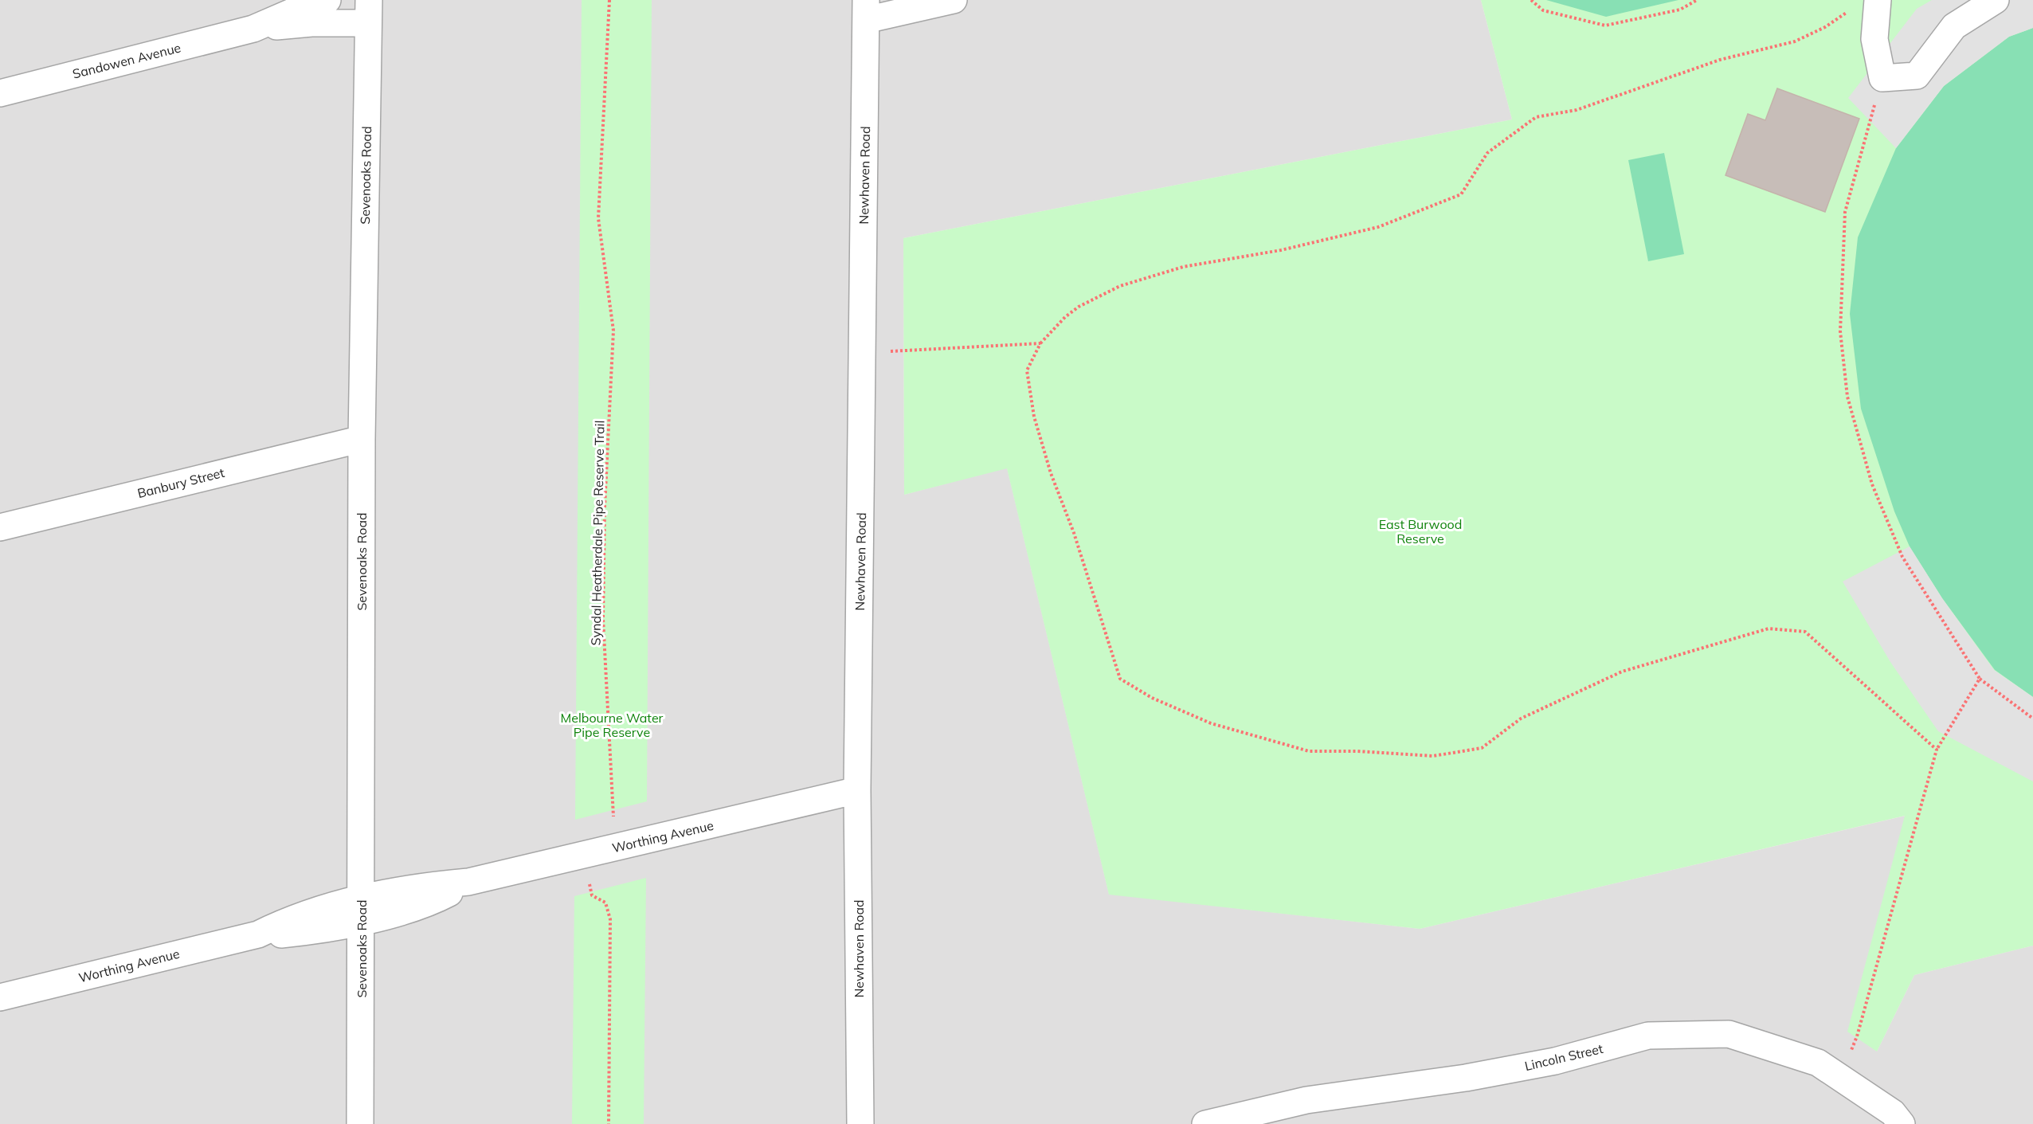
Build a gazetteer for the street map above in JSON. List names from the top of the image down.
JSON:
{
  "streets": {
    "street": [
      "Sandowen Avenue",
      "Sevenoaks Road",
      "Newhaven Road",
      "Banbury Street",
      "Worthing Avenue",
      "Lincoln Street"
    ],
    "path": ["Syndal Heatherdale Pipe Reserve Trail"]
  },
  "crossings": [
    ["Sandowen Avenue", "Sevenoaks Road"],
    ["Sevenoaks Road", "Banbury Street"],
    ["Sevenoaks Road", "Worthing Avenue"],
    ["Newhaven Road", "Worthing Avenue"]
  ],
  "parks": ["East Burwood Reserve", "Melbourne Water Pipe Reserve"]
}
